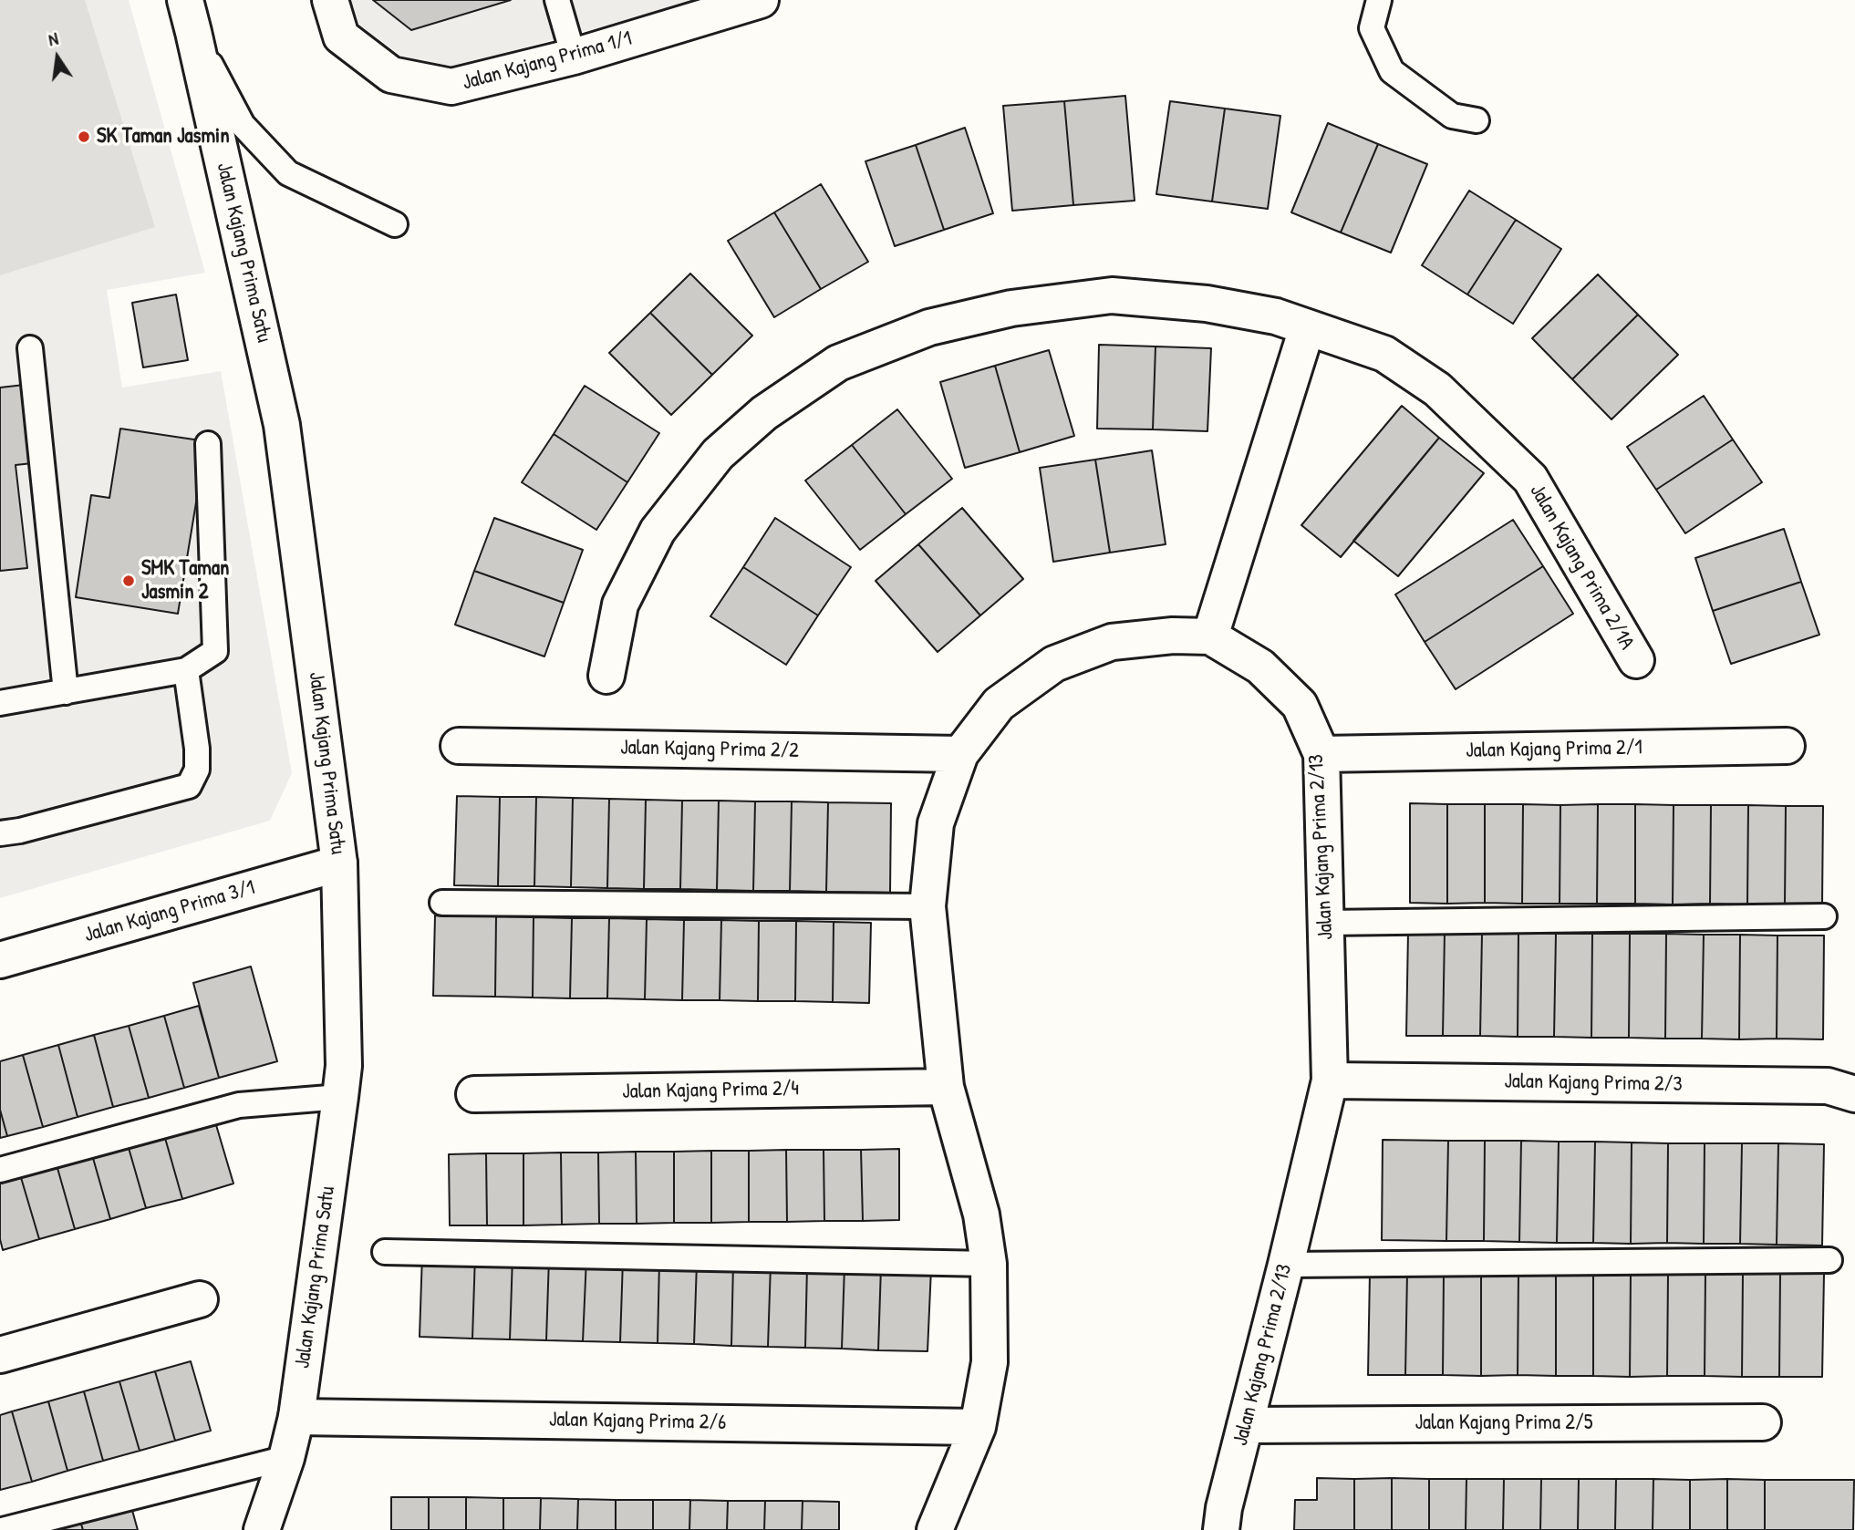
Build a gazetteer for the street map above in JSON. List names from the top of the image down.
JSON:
{
  "streets": {
    "street": [
      "Jalan Kajang Prima 1/1",
      "Jalan Kajang Prima Satu",
      "Jalan Kajang Prima 2/1A",
      "Jalan Kajang Prima 2/2",
      "Jalan Kajang Prima 2/1",
      "Jalan Kajang Prima 2/13",
      "Jalan Kajang Prima 3/1",
      "Jalan Kajang Prima 2/3",
      "Jalan Kajang Prima 2/4",
      "Jalan Kajang Prima 2/6",
      "Jalan Kajang Prima 2/5"
    ]
  },
  "crossings": [
    ["Jalan Kajang Prima Satu", "Jalan Kajang Prima 3/1"],
    ["Jalan Kajang Prima Satu", "Jalan Kajang Prima 2/6"],
    ["Jalan Kajang Prima 2/2", "Jalan Kajang Prima 2/13"],
    ["Jalan Kajang Prima 2/1", "Jalan Kajang Prima 2/13"],
    ["Jalan Kajang Prima 2/13", "Jalan Kajang Prima 2/3"],
    ["Jalan Kajang Prima 2/13", "Jalan Kajang Prima 2/4"],
    ["Jalan Kajang Prima 2/13", "Jalan Kajang Prima 2/6"],
    ["Jalan Kajang Prima 2/13", "Jalan Kajang Prima 2/5"]
  ],
  "places": ["SK Taman Jasmin", "SMK Taman Jasmin 2"],
  "north": "top"
}
